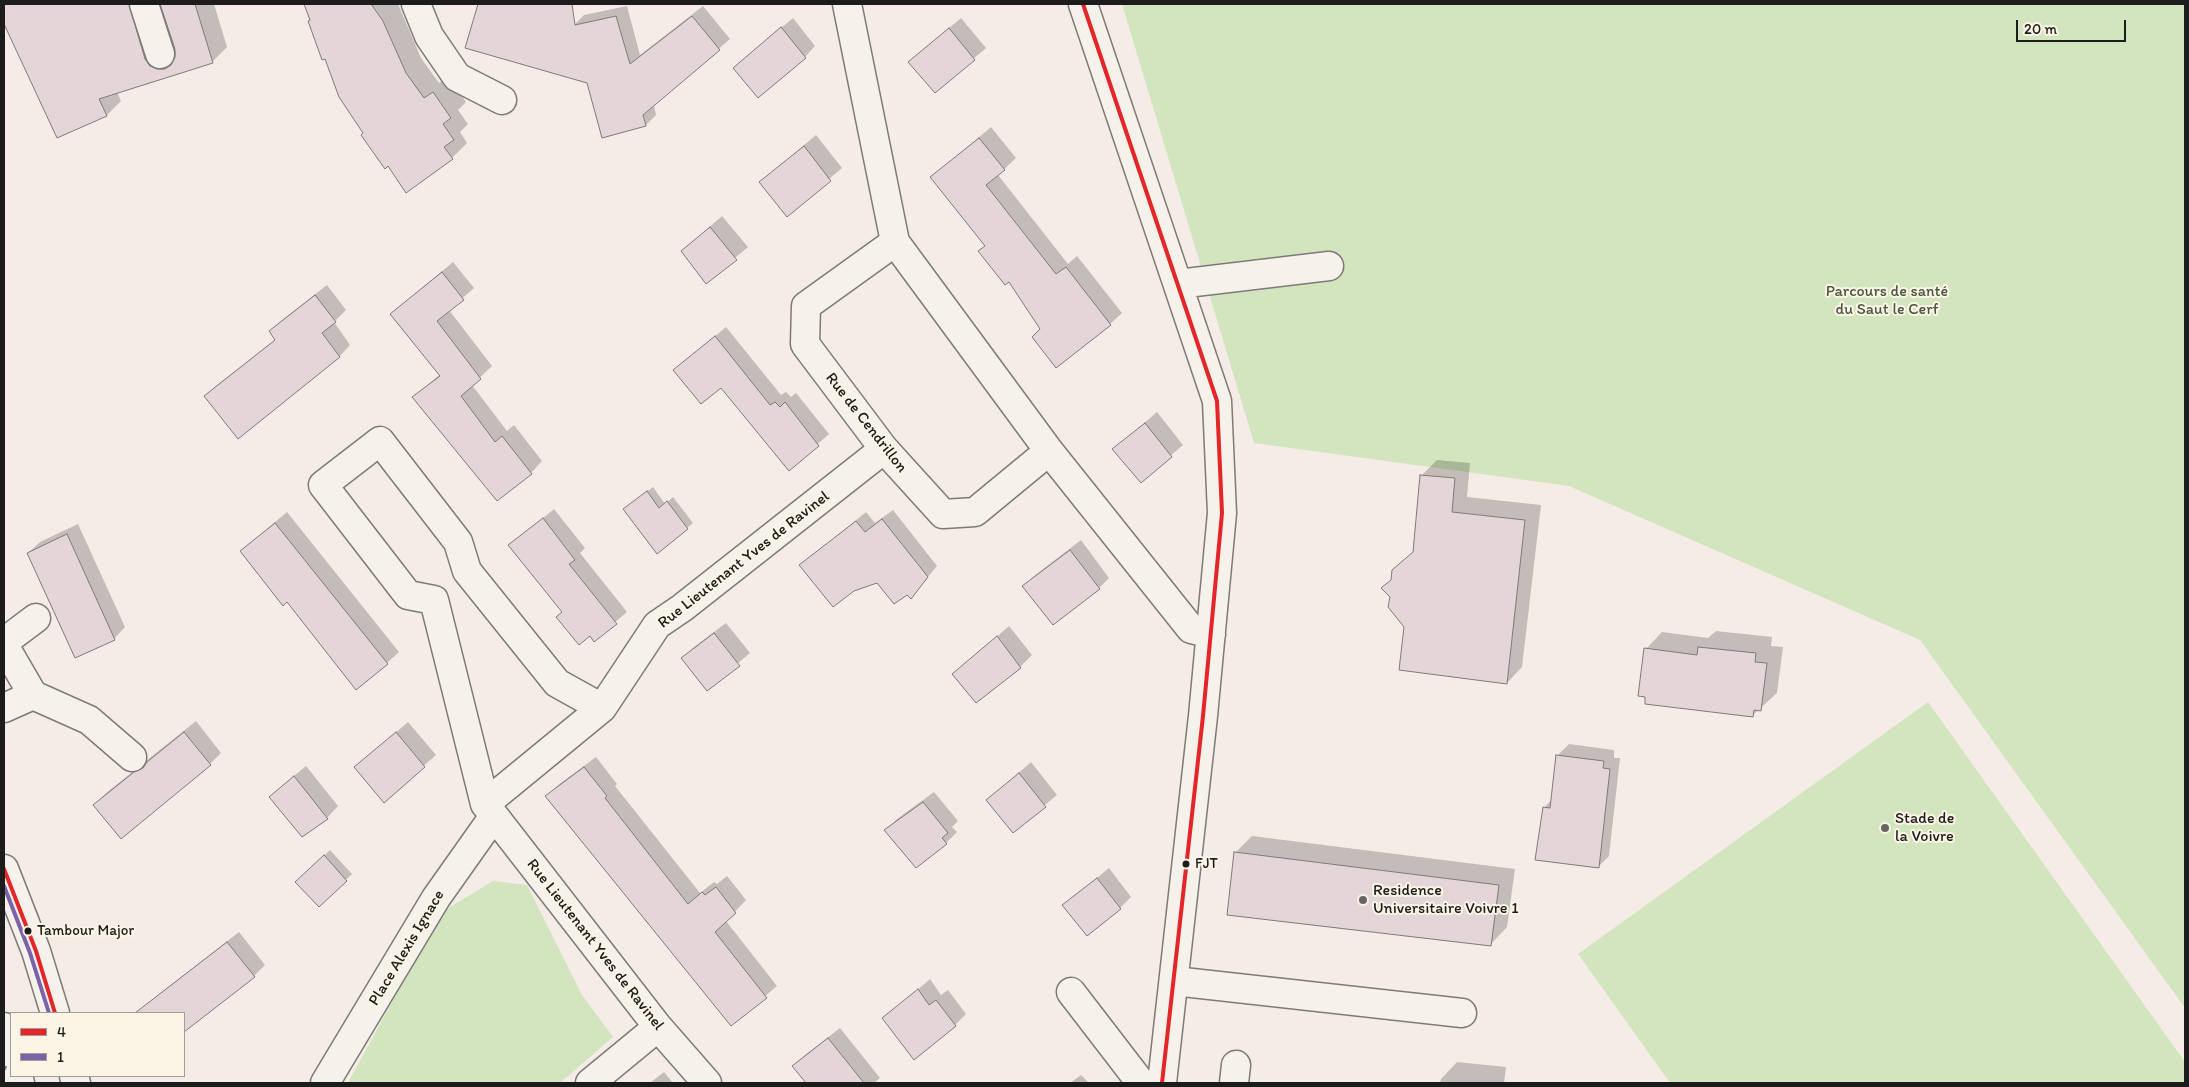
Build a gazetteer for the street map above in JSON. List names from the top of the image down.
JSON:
{
  "streets": {
    "street": ["Rue de Cendrillon", "Rue Lieutenant Yves de Ravinel", "Place Alexis Ignace"]
  },
  "crossings": [
    ["Rue de Cendrillon", "Rue Lieutenant Yves de Ravinel"],
    ["Rue Lieutenant Yves de Ravinel", "Place Alexis Ignace"]
  ],
  "parks": ["Parcours de santé du Saut le Cerf"],
  "places": [
    "Stade de la Voivre",
    "FJT",
    "Residence Universitaire Voivre 1",
    "Tambour Major"
  ],
  "lines": ["transit line 4", "transit line 1"],
  "legend": ["4", "1"],
  "scale_bar": "20 m"
}
